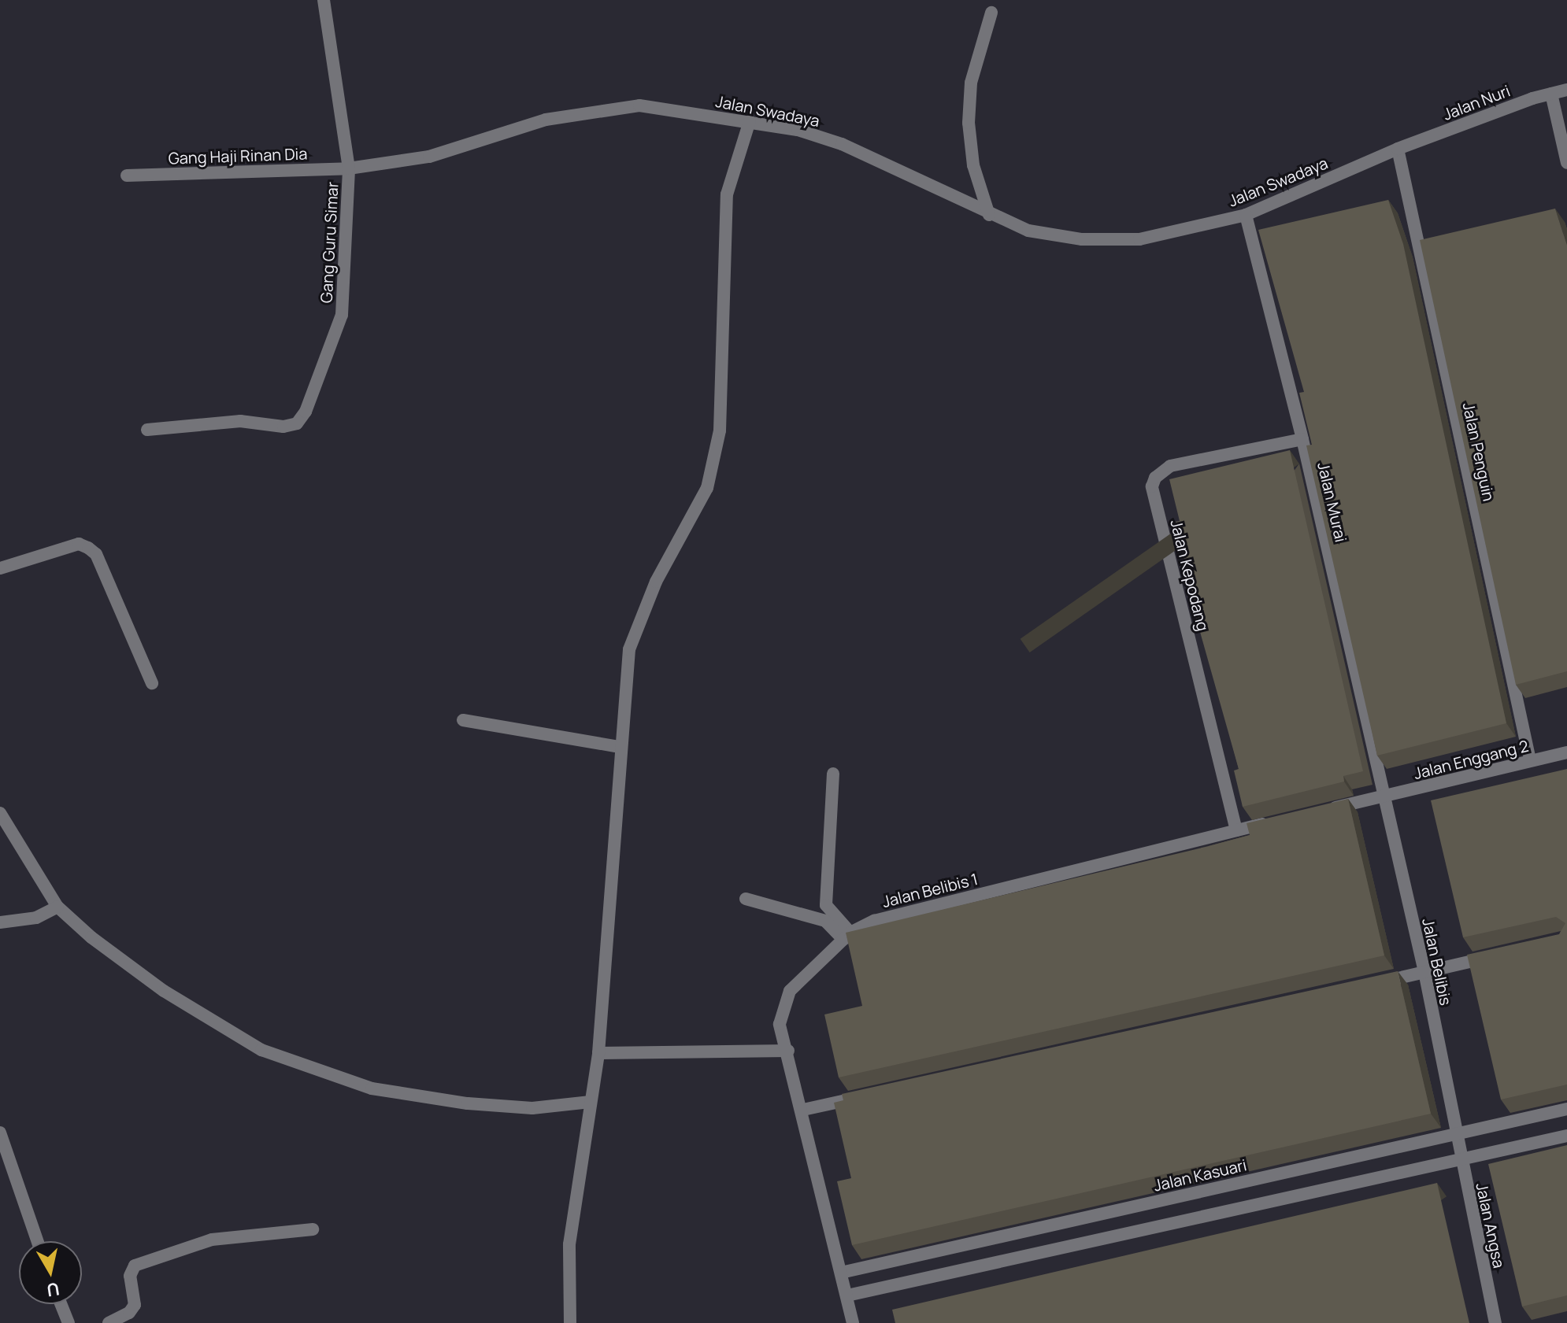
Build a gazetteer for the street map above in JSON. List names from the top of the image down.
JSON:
{
  "streets": {
    "street": [
      "Jalan Nuri",
      "Jalan Swadaya",
      "Gang Haji Rinan Dia",
      "Gang Guru Simar",
      "Jalan Penguin",
      "Jalan Murai",
      "Jalan Kepodang",
      "Jalan Enggang 2",
      "Jalan Belibis 1",
      "Jalan Belibis",
      "Jalan Kasuari",
      "Jalan Angsa"
    ]
  },
  "crossings": [
    ["Jalan Nuri", "Jalan Swadaya"],
    ["Jalan Nuri", "Jalan Penguin"],
    ["Jalan Swadaya", "Gang Haji Rinan Dia"],
    ["Jalan Swadaya", "Gang Guru Simar"],
    ["Jalan Swadaya", "Jalan Penguin"],
    ["Jalan Swadaya", "Jalan Murai"],
    ["Gang Haji Rinan Dia", "Gang Guru Simar"],
    ["Jalan Penguin", "Jalan Enggang 2"],
    ["Jalan Murai", "Jalan Kepodang"],
    ["Jalan Murai", "Jalan Enggang 2"],
    ["Jalan Murai", "Jalan Belibis"],
    ["Jalan Kepodang", "Jalan Belibis 1"],
    ["Jalan Enggang 2", "Jalan Belibis"],
    ["Jalan Belibis 1", "Jalan Kasuari"],
    ["Jalan Belibis", "Jalan Kasuari"],
    ["Jalan Belibis", "Jalan Angsa"],
    ["Jalan Kasuari", "Jalan Angsa"]
  ],
  "north": "bottom"
}
